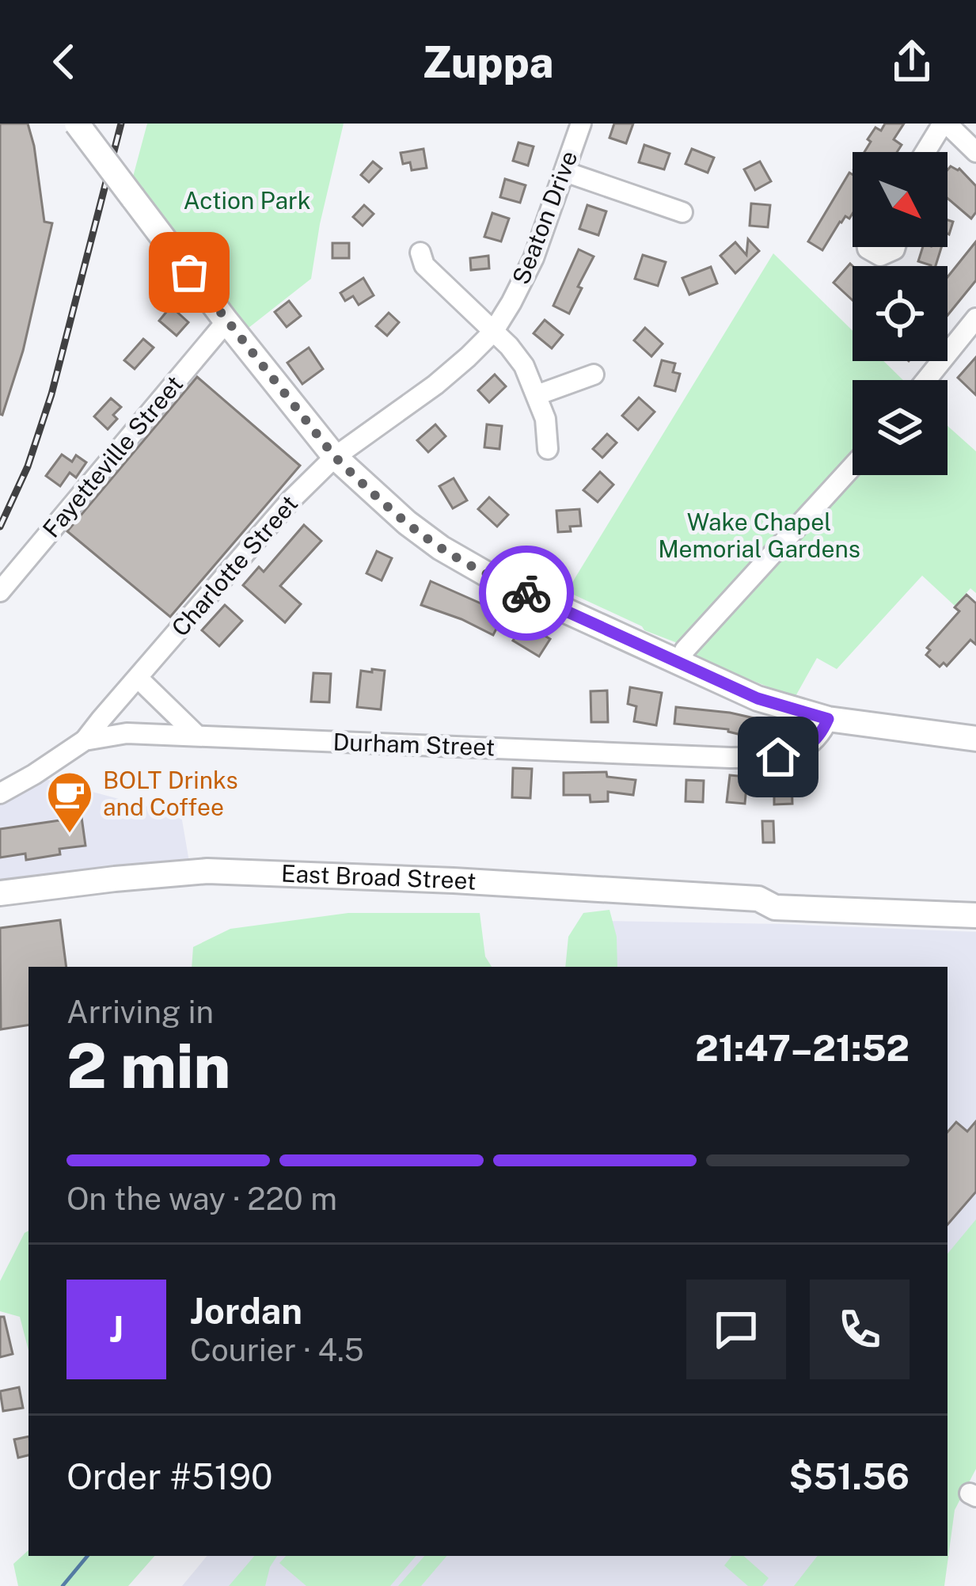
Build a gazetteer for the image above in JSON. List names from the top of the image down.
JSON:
{
  "streets": {
    "main road": ["East Broad Street"],
    "street": [
      "Seaton Drive",
      "Fayetteville Street",
      "Charlotte Street",
      "Durham Street"
    ]
  },
  "crossings": [
    ["Seaton Drive", "Charlotte Street"],
    ["Charlotte Street", "Durham Street"]
  ],
  "parks": ["Action Park", "Wake Chapel Memorial Gardens"],
  "places": {
    "cafe": ["BOLT Drinks and Coffee"]
  },
  "north": "bottom right",
  "page": {
    "header": "Zuppa",
    "heading": ["2 min", "Arriving in", "21:47–21:52"],
    "panel": [
      "Jordan",
      "Courier · 4.5",
      "Order #5190",
      "$51.56"
    ],
    "bar": "On the way · 220 m",
    "round": "J"
  }
}
